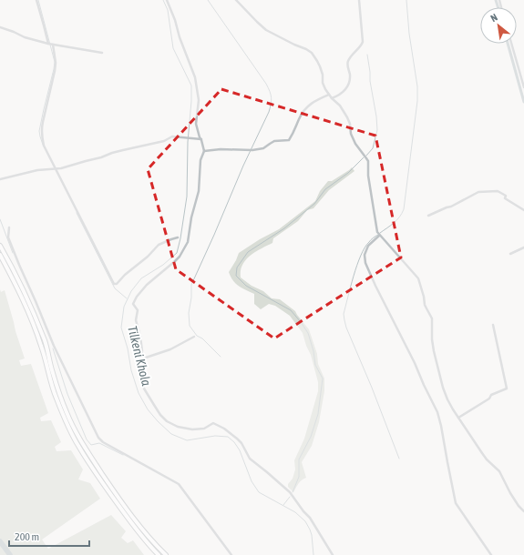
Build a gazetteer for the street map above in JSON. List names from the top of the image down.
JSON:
{
  "water": ["Tilkeni Khola"],
  "scale_bar": "200 m",
  "north": "top left"
}
